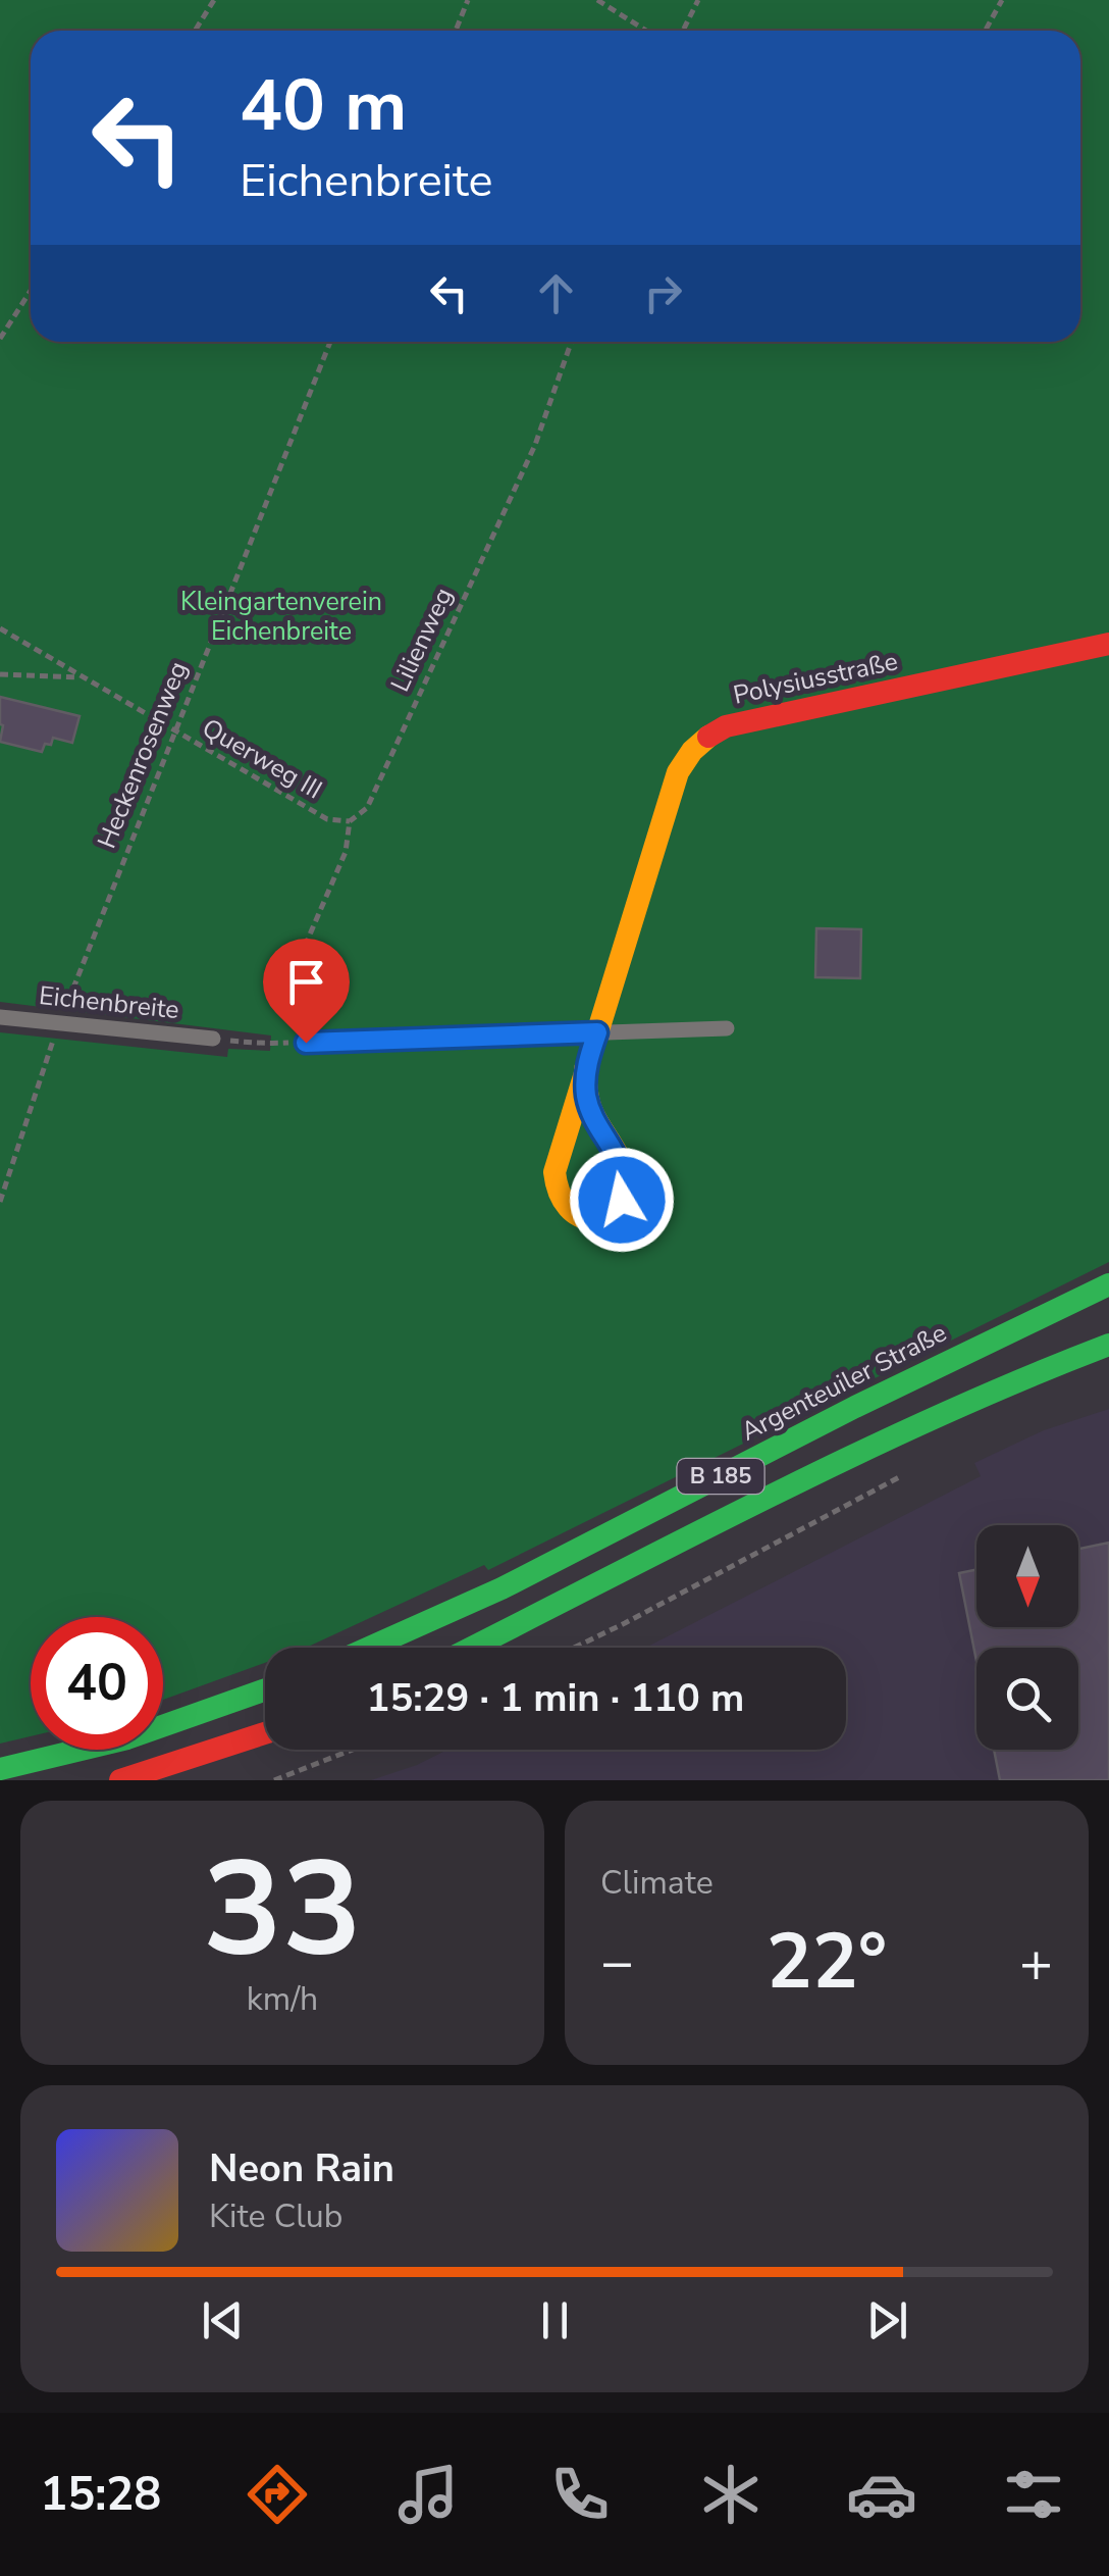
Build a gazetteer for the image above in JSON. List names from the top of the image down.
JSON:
{
  "streets": {
    "main road": ["Polysiusstraße", "Argenteuiler Straße", "B 185"],
    "lane": ["Eichenbreite"],
    "path": ["Lilienweg", "Heckenrosenweg", "Querweg III"]
  },
  "crossings": [
    ["Lilienweg", "Querweg III"],
    ["Heckenrosenweg", "Querweg III"],
    ["Heckenrosenweg", "Eichenbreite"]
  ],
  "parks": ["Kleingartenverein Eichenbreite"],
  "north": "bottom",
  "page": {
    "turn": ["40 m", "Eichenbreite"],
    "limit": "40",
    "trip": "15:29 · 1 min · 110 m",
    "tile": [
      ["33", "km/h"],
      "Climate"
    ],
    "heat": ["−", "22°", "+"],
    "song": ["Neon Rain", "Kite Club"],
    "tabs": "15:28"
  }
}
